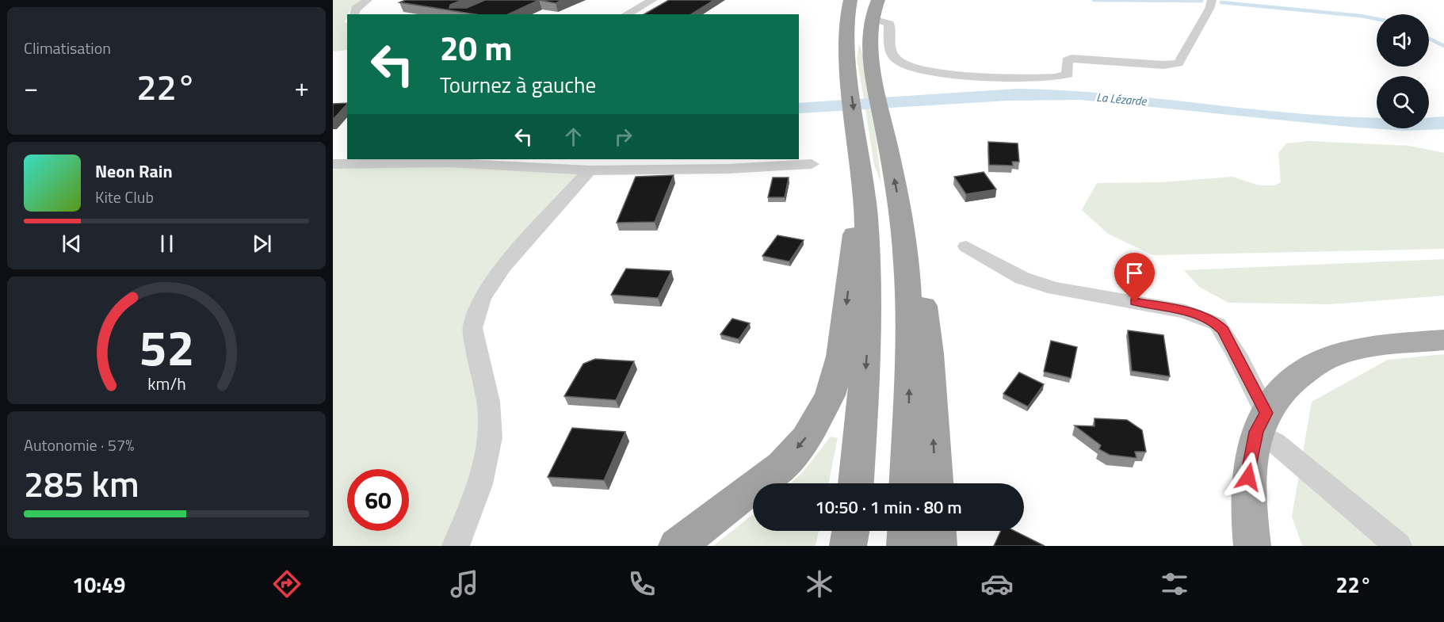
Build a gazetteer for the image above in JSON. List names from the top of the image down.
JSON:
{
  "water": ["La Lézarde"],
  "page": {
    "tile": [
      "Climatisation",
      ["Autonomie · 57%", "285 km"]
    ],
    "turn": ["20 m", "Tournez à gauche"],
    "heat": ["−", "22°", "+"],
    "song": ["Neon Rain", "Kite Club"],
    "limit": "60",
    "trip": "10:50 · 1 min · 80 m",
    "tabs": ["10:49", "22°"],
    "gauge": ["52", "km/h"]
  }
}
